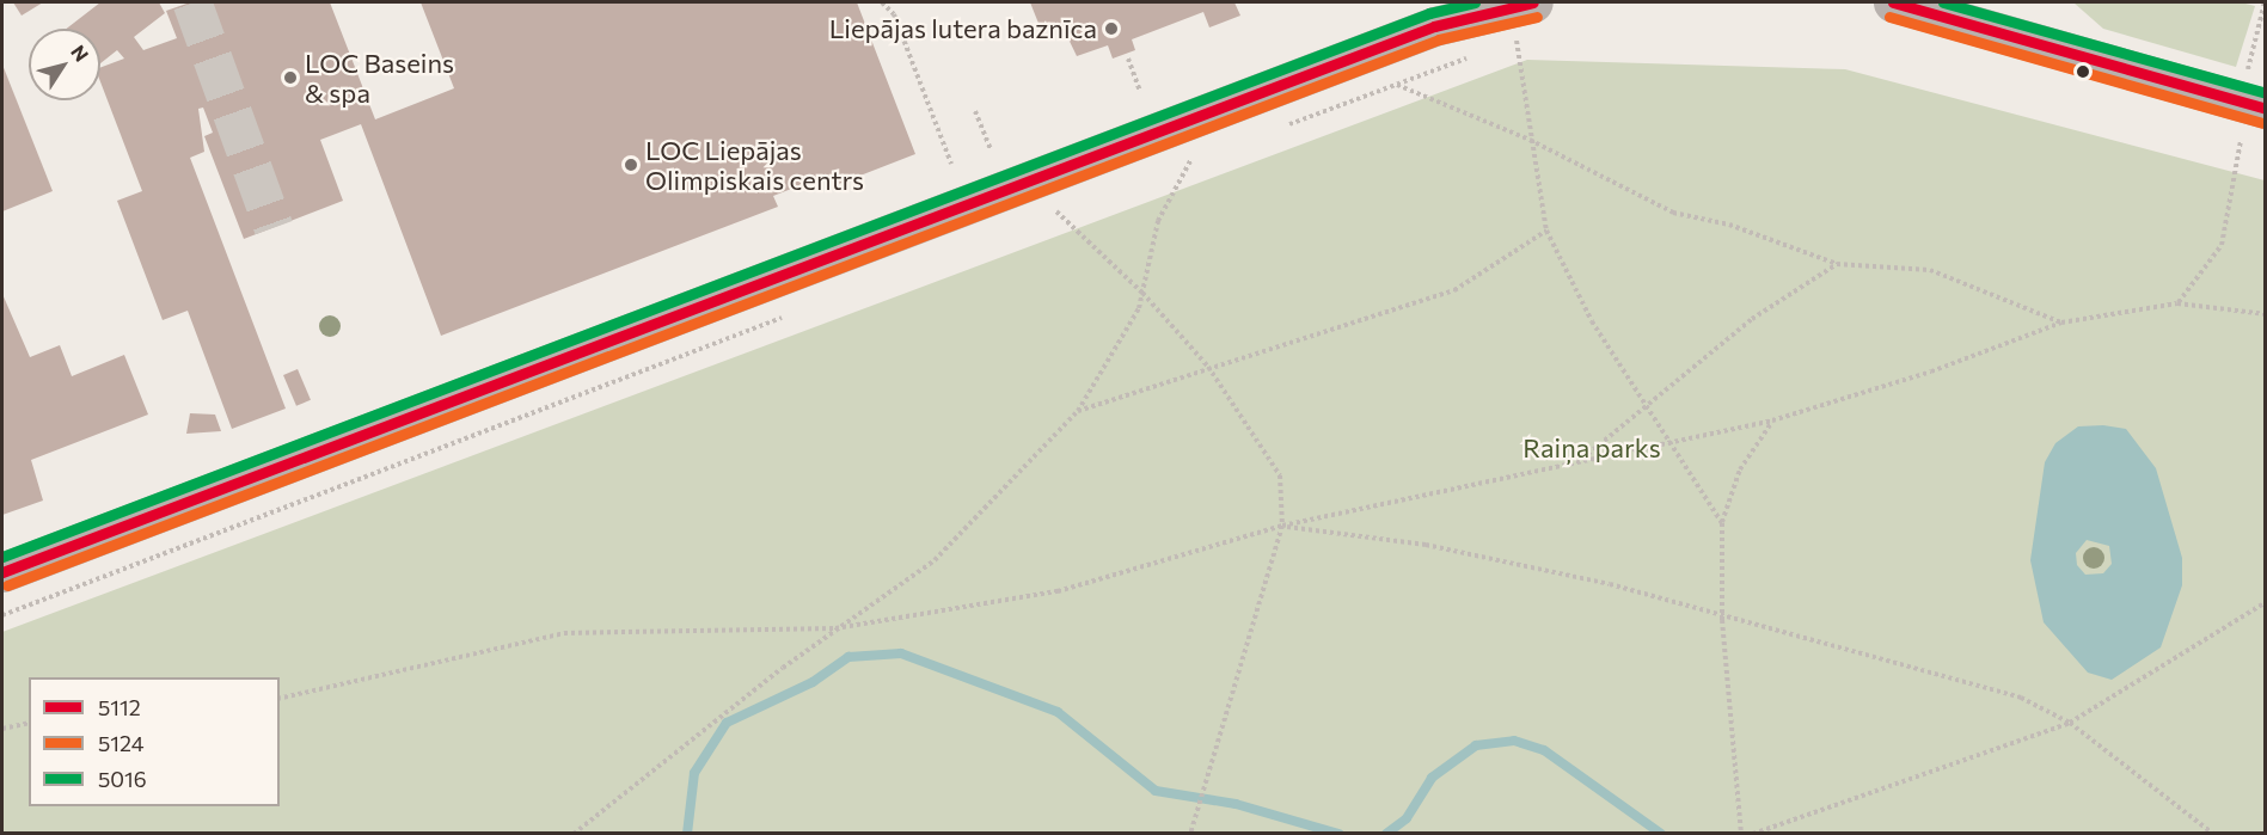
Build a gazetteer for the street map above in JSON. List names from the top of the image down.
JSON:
{
  "parks": ["Raiņa parks"],
  "places": ["Liepājas lutera baznīca", "LOC Baseins & spa", "LOC Liepājas Olimpiskais centrs"],
  "lines": ["transit line 5112", "transit line 5016", "transit line 5124"],
  "legend": ["5112", "5124", "5016"],
  "north": "top right"
}
